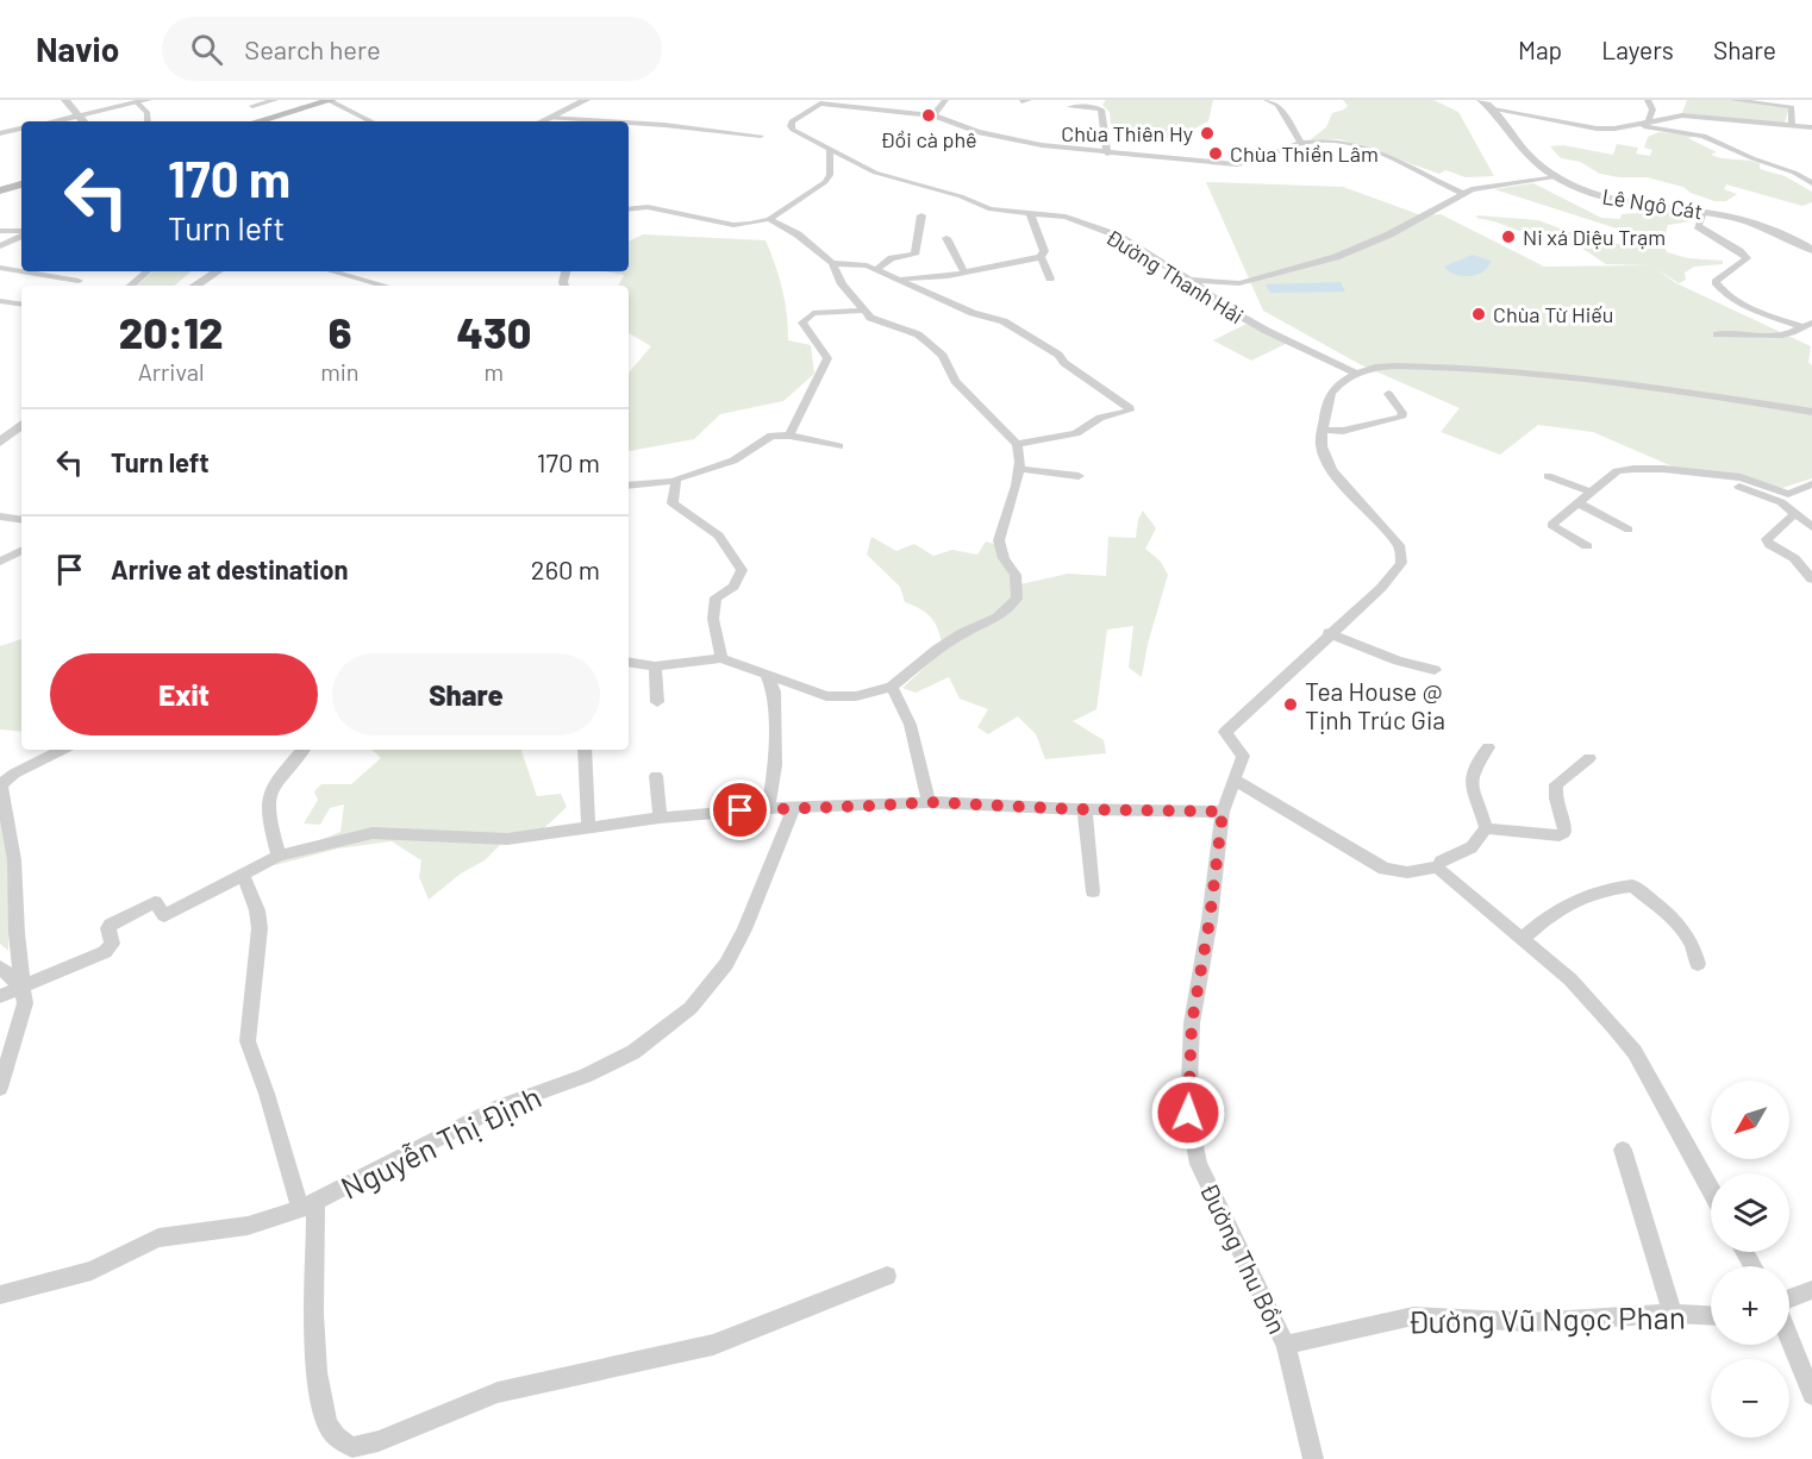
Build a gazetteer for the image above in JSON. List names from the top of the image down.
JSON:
{
  "streets": {
    "street": [
      "Lê Ngô Cát",
      "Đường Thanh Hải",
      "Nguyễn Thị Định",
      "Đường Thu Bồn",
      "Đường Vũ Ngọc Phan"
    ]
  },
  "crossings": [
    ["Đường Thanh Hải", "Đường Thu Bồn"],
    ["Đường Thu Bồn", "Đường Vũ Ngọc Phan"]
  ],
  "places": [
    "Đồi cà phê",
    "Chùa Thiên Hy",
    "Chùa Thiền Lâm",
    "Ni xá Diệu Trạm",
    "Chùa Từ Hiếu",
    "Tea House @ Tịnh Trúc Gia"
  ],
  "north": "bottom left",
  "page": {
    "header": "Navio",
    "search": "Search here",
    "nav": ["Map", "Layers", "Share"],
    "turn": ["170 m", "Turn left"],
    "eta": [
      "20:12",
      "Arrival",
      "6",
      "min",
      "430",
      "m"
    ],
    "list": [
      {
        "name": "Turn left",
        "value": "170 m"
      },
      {
        "name": "Arrive at destination",
        "value": "260 m"
      }
    ],
    "buttons": ["Exit", "Share"],
    "map_buttons": ["+", "−"]
  }
}
